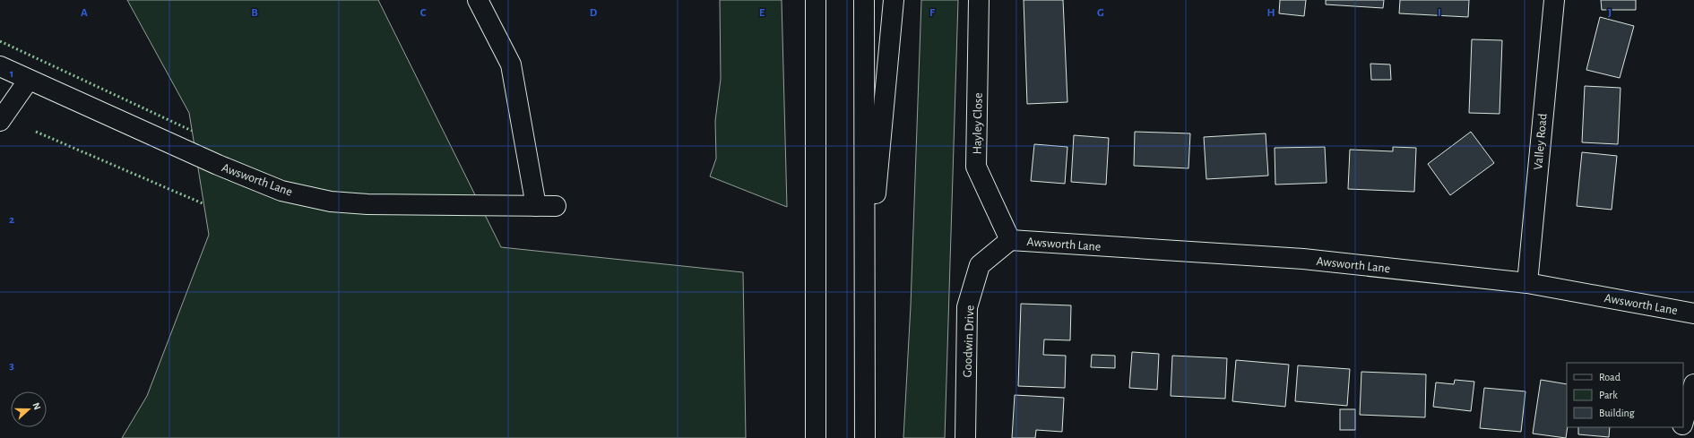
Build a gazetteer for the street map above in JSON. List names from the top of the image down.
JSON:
{
  "streets": {
    "main road": [
      "Hayley Close",
      "Valley Road",
      "Awsworth Lane",
      "Goodwin Drive"
    ]
  },
  "crossings": [
    ["Hayley Close", "Awsworth Lane"],
    ["Hayley Close", "Goodwin Drive"],
    ["Valley Road", "Awsworth Lane"],
    ["Awsworth Lane", "Goodwin Drive"]
  ],
  "legend": ["Road", "Park", "Building"],
  "north": "right",
  "grid": {
    "columns": [
      "A",
      "B",
      "C",
      "D",
      "E",
      "F",
      "G",
      "H",
      "I",
      "J"
    ],
    "rows": ["1", "2", "3"]
  }
}
